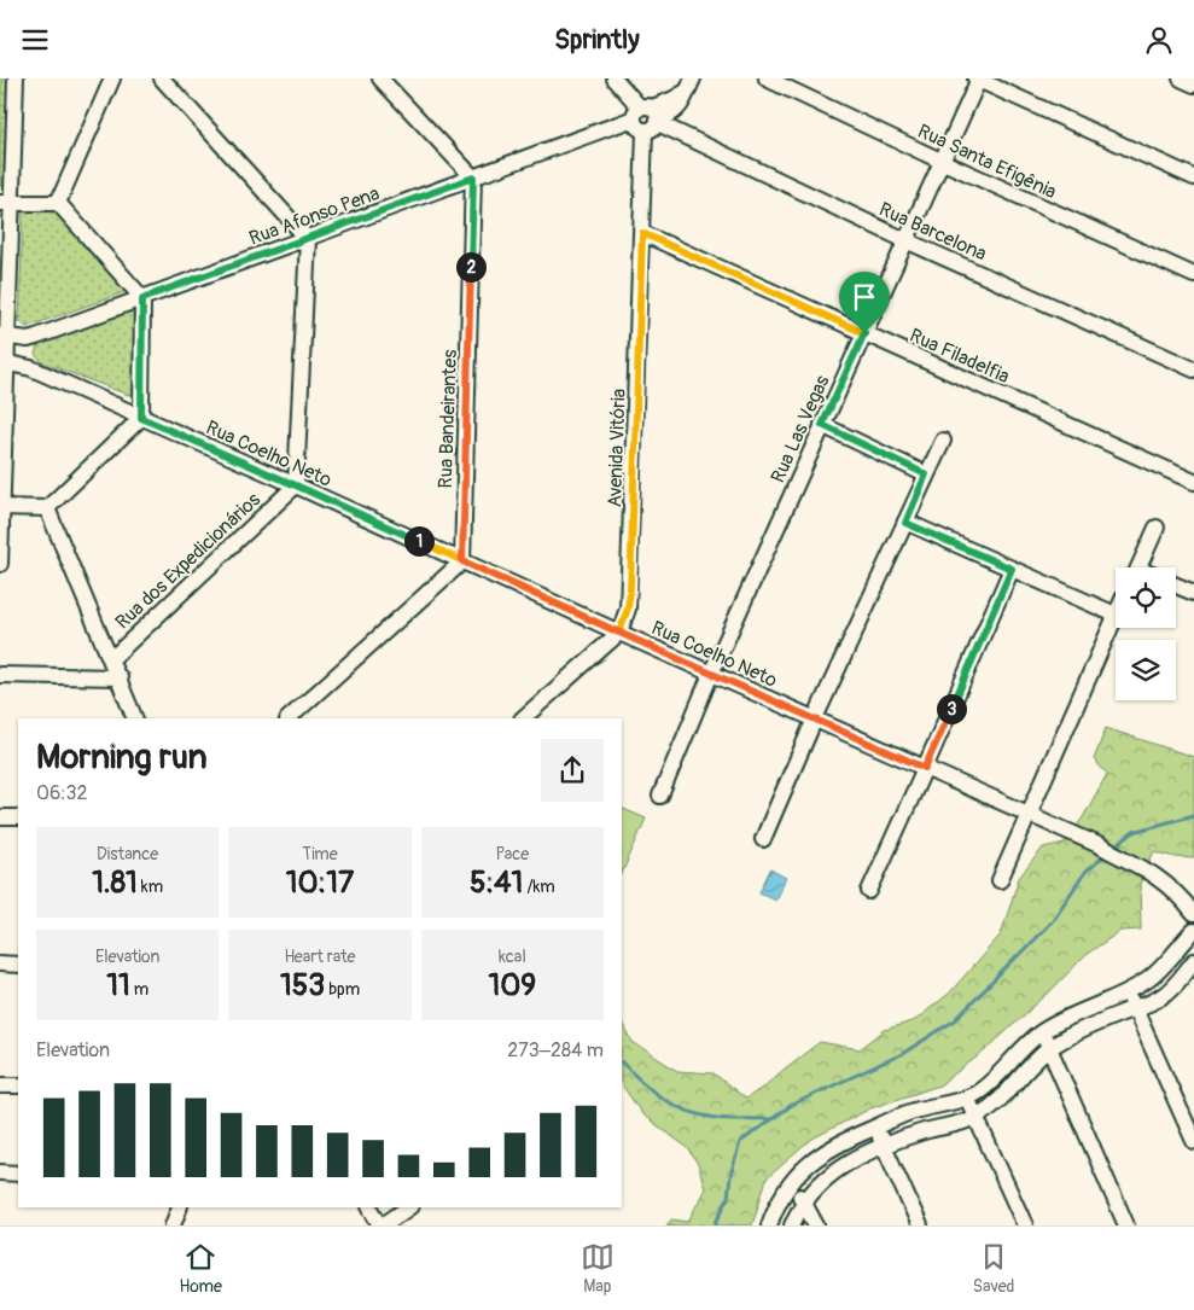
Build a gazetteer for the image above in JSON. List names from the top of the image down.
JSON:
{
  "streets": {
    "street": [
      "Rua Santa Efigênia",
      "Rua Afonso Pena",
      "Rua Barcelona",
      "Rua Filadelfia",
      "Rua Bandeirantes",
      "Rua Las Vegas",
      "Avenida Vitória",
      "Rua Coelho Neto",
      "Rua dos Expedicionários"
    ]
  },
  "crossings": [
    ["Rua Santa Efigênia", "Rua Las Vegas"],
    ["Rua Afonso Pena", "Rua Barcelona"],
    ["Rua Afonso Pena", "Rua Bandeirantes"],
    ["Rua Afonso Pena", "Avenida Vitória"],
    ["Rua Barcelona", "Rua Las Vegas"],
    ["Rua Barcelona", "Avenida Vitória"],
    ["Rua Filadelfia", "Rua Las Vegas"],
    ["Rua Filadelfia", "Avenida Vitória"],
    ["Rua Bandeirantes", "Rua Coelho Neto"],
    ["Rua Las Vegas", "Rua Coelho Neto"],
    ["Avenida Vitória", "Rua Coelho Neto"],
    ["Rua Coelho Neto", "Rua dos Expedicionários"]
  ],
  "page": {
    "header": "Sprintly",
    "pins": ["2", "1", "3"],
    "heading": ["Morning run", "06:32"],
    "stats": [
      ["Distance", "1.81 km"],
      ["Time", "10:17"],
      ["Pace", "5:41 /km"],
      ["Elevation", "11 m"],
      ["Heart rate", "153 bpm"],
      ["kcal", "109"]
    ],
    "chart": ["Elevation", "273–284 m"],
    "tabs": ["Home", "Map", "Saved"]
  }
}
